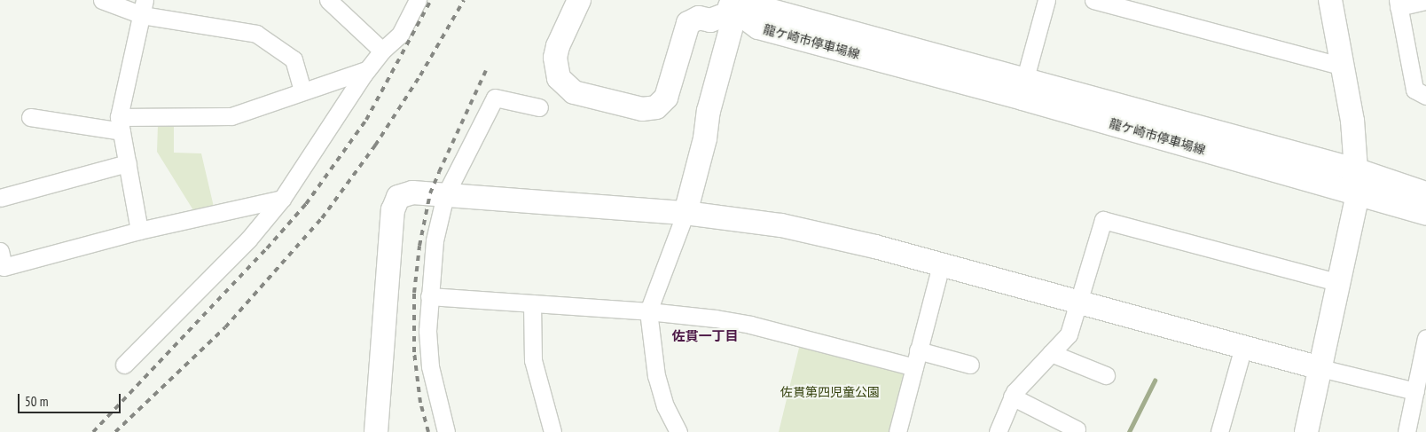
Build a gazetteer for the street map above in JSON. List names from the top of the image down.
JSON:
{
  "streets": {
    "street": ["龍ケ崎市停車場線"]
  },
  "districts": ["佐貫一丁目"],
  "parks": ["佐貫第四児童公園"],
  "scale_bar": "50 m"
}
